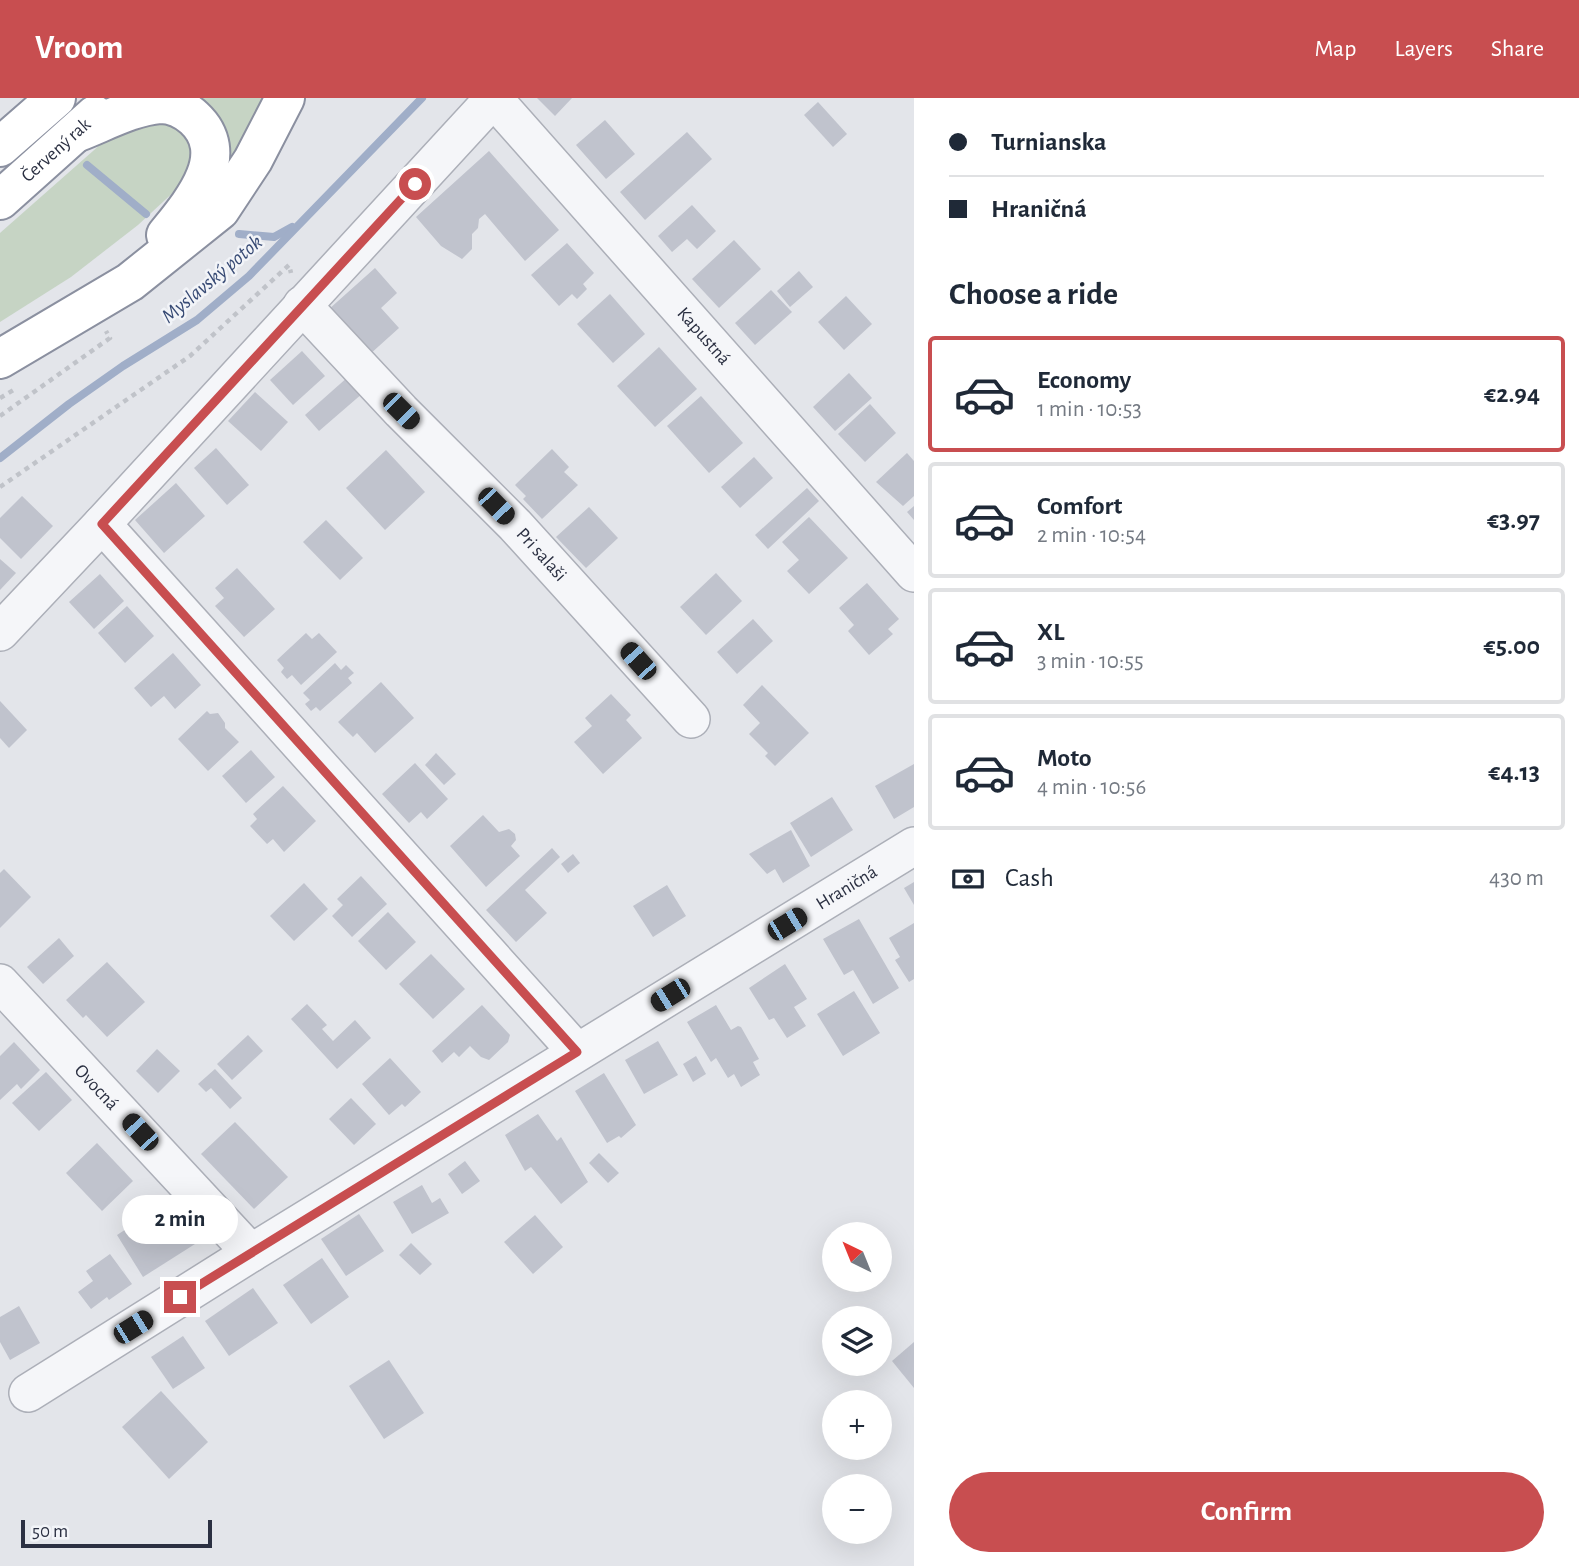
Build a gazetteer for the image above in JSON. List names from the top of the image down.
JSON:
{
  "streets": {
    "highway": ["Červený rak"],
    "street": [
      "Kapustná",
      "Pri salaši",
      "Hraničná",
      "Ovocná"
    ]
  },
  "crossings": [
    ["Hraničná", "Ovocná"]
  ],
  "water": ["Myslavský potok"],
  "scale_bar": "50 m",
  "north": "top left",
  "page": {
    "header": "Vroom",
    "nav": ["Map", "Layers", "Share"],
    "banner": ["Turnianska", "Hraničná"],
    "heading": "Choose a ride",
    "list": [
      {
        "name": "Economy",
        "note": "1 min · 10:53",
        "value": "€2.94"
      },
      {
        "name": "Comfort",
        "note": "2 min · 10:54",
        "value": "€3.97"
      },
      {
        "name": "XL",
        "note": "3 min · 10:55",
        "value": "€5.00"
      },
      {
        "name": "Moto",
        "note": "4 min · 10:56",
        "value": "€4.13"
      }
    ],
    "pay": ["Cash", "430 m"],
    "bubble": "2 min",
    "map_buttons": ["+", "−"],
    "buttons": "Confirm",
    "scale": "50 m"
  }
}
